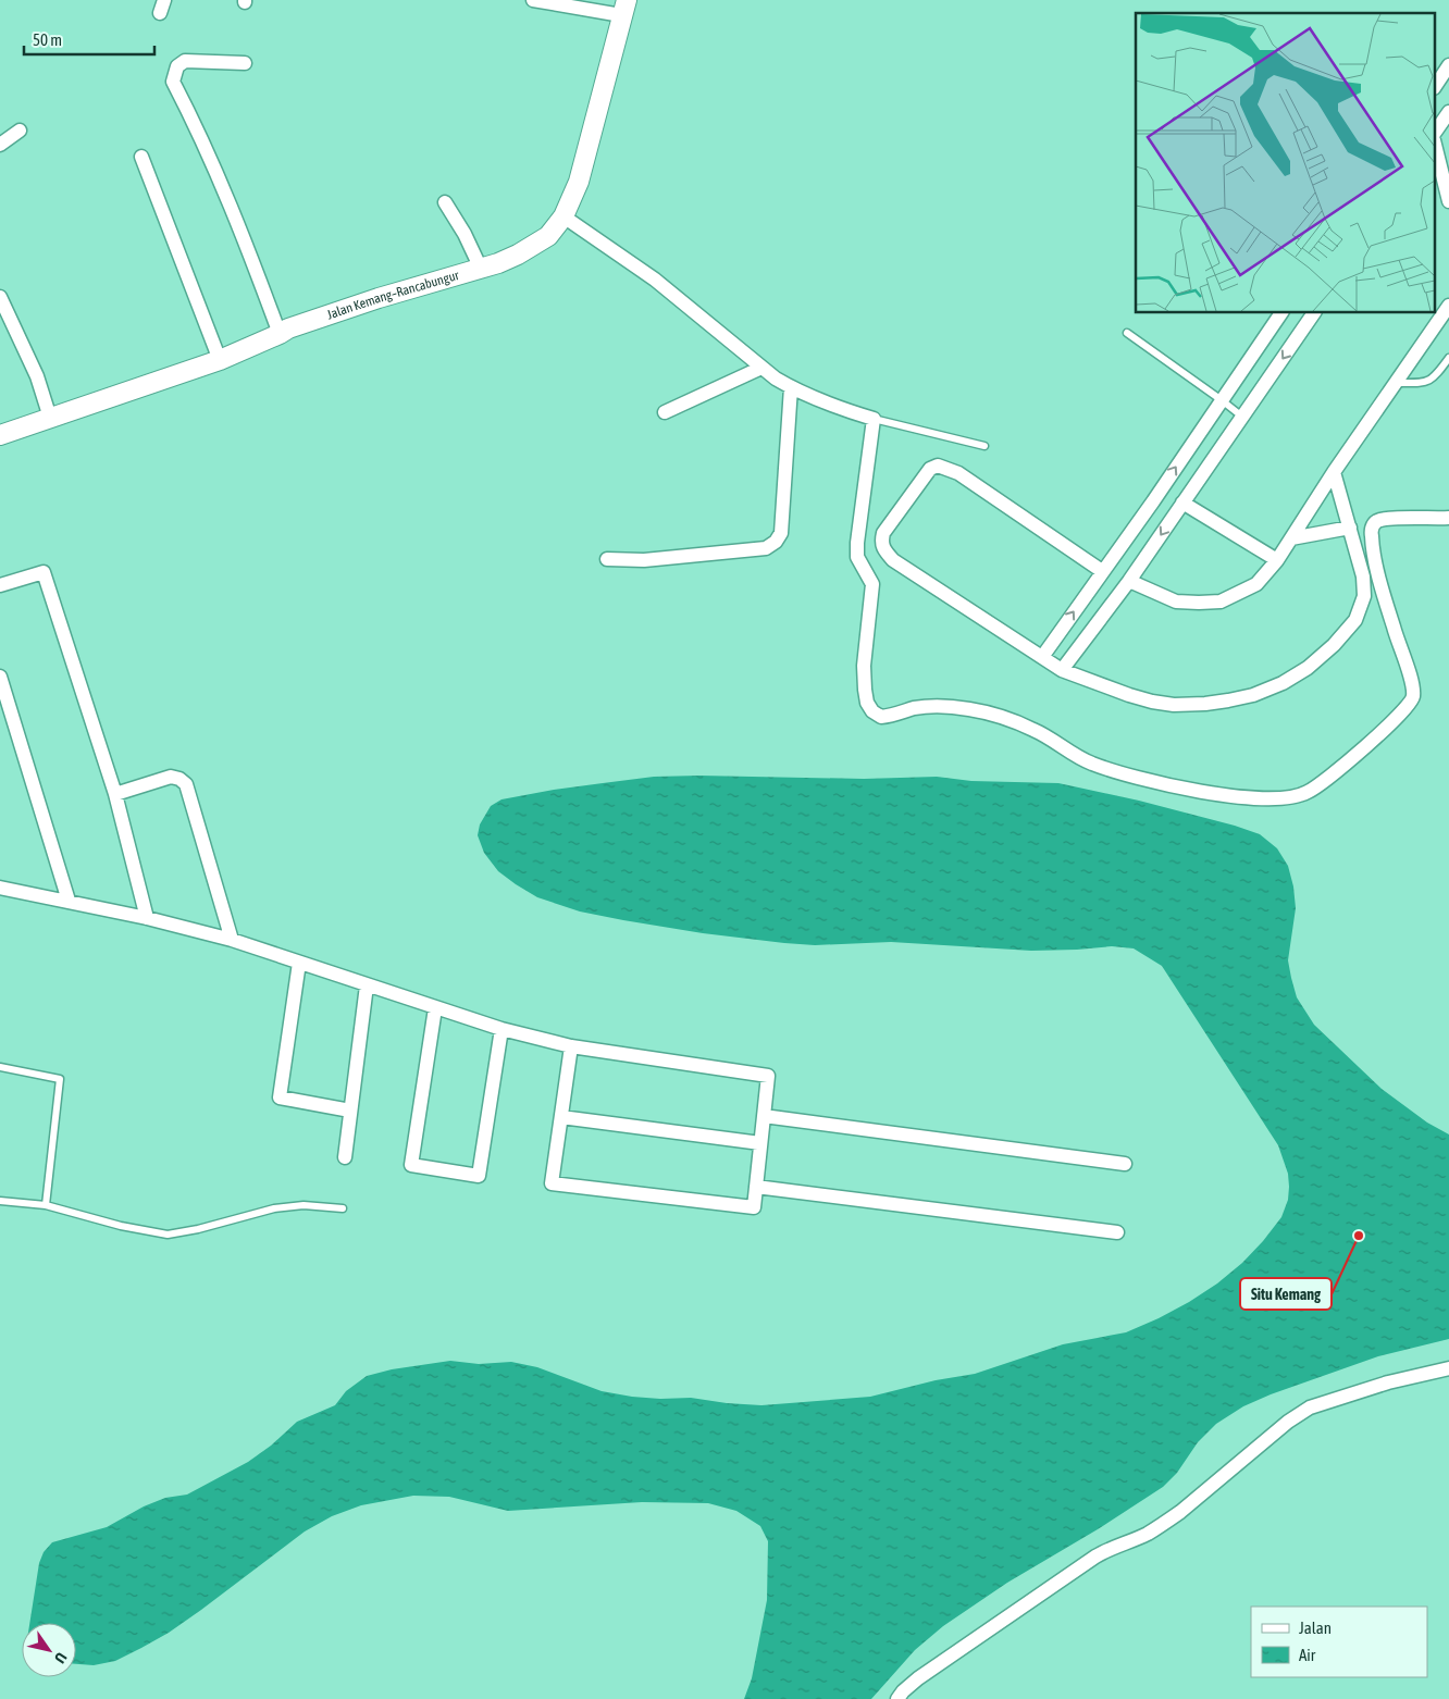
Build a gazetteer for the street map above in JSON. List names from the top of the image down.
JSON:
{
  "streets": {
    "street": ["Jalan Kemang–Rancabungur"]
  },
  "places": ["Situ Kemang"],
  "legend": ["Jalan", "Air"],
  "scale_bar": "50 m",
  "north": "bottom right"
}
